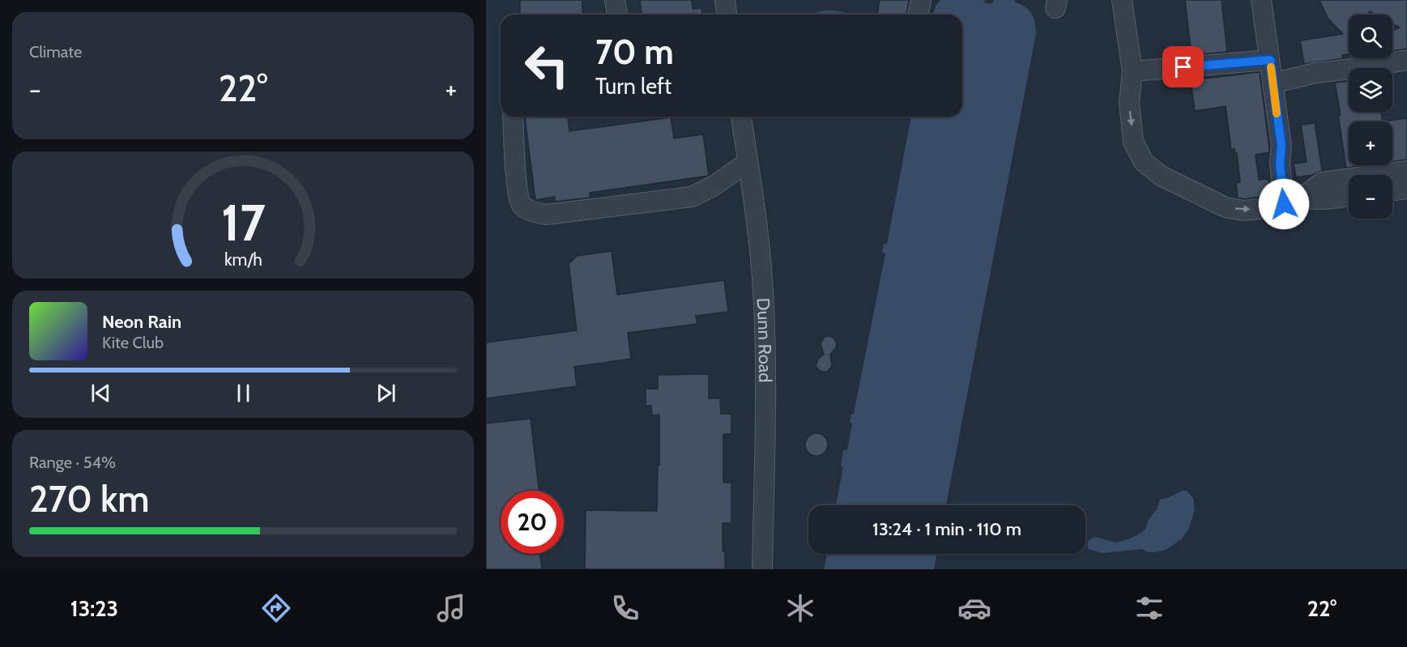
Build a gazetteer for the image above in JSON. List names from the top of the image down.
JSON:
{
  "streets": {
    "street": ["Dunn Road"]
  },
  "page": {
    "tile": [
      "Climate",
      ["Range · 54%", "270 km"]
    ],
    "map_buttons": ["+", "−"],
    "turn": ["70 m", "Turn left"],
    "heat": ["−", "22°", "+"],
    "song": ["Neon Rain", "Kite Club"],
    "limit": "20",
    "trip": "13:24 · 1 min · 110 m",
    "tabs": ["13:23", "22°"],
    "gauge": ["17", "km/h"]
  }
}
